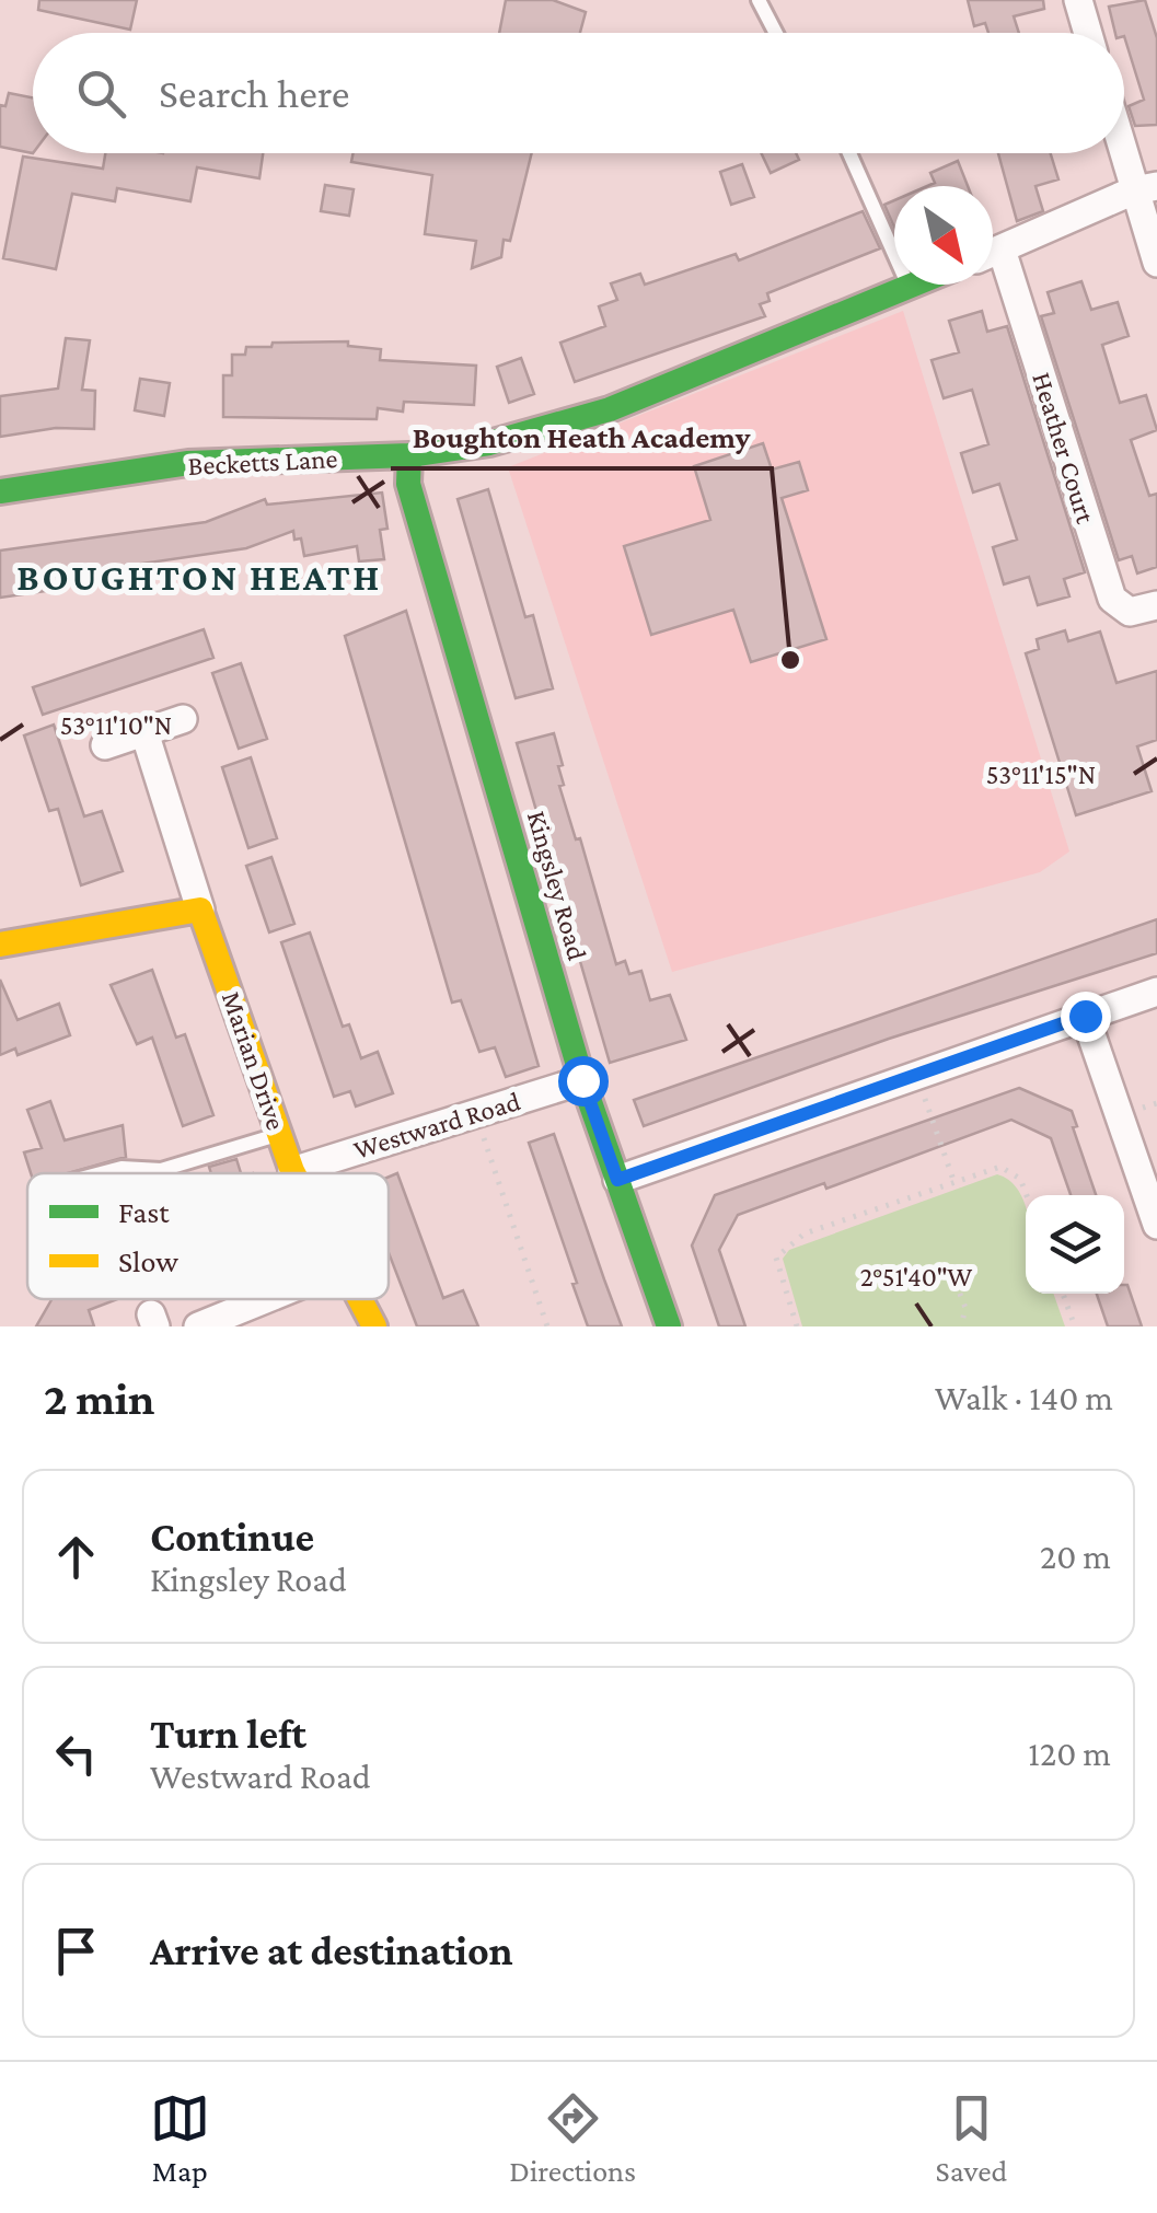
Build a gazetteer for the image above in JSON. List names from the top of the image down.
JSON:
{
  "streets": {
    "street": [
      "Heather Court",
      "Becketts Lane",
      "Kingsley Road",
      "Marian Drive",
      "Westward Road"
    ]
  },
  "crossings": [
    ["Becketts Lane", "Kingsley Road"],
    ["Kingsley Road", "Westward Road"],
    ["Marian Drive", "Westward Road"]
  ],
  "districts": ["BOUGHTON HEATH"],
  "places": ["Boughton Heath Academy"],
  "legend": ["Fast", "Slow"],
  "north": "bottom right",
  "page": {
    "search": "Search here",
    "heading": ["2 min", "Walk · 140 m"],
    "list": [
      ["Continue", "Kingsley Road", "20 m"],
      ["Turn left", "Westward Road", "120 m"],
      "Arrive at destination"
    ],
    "nav": ["Map", "Directions", "Saved"]
  },
  "coordinates": ["53°11'10\"N", "53°11'15\"N", "2°51'40\"W"]
}
